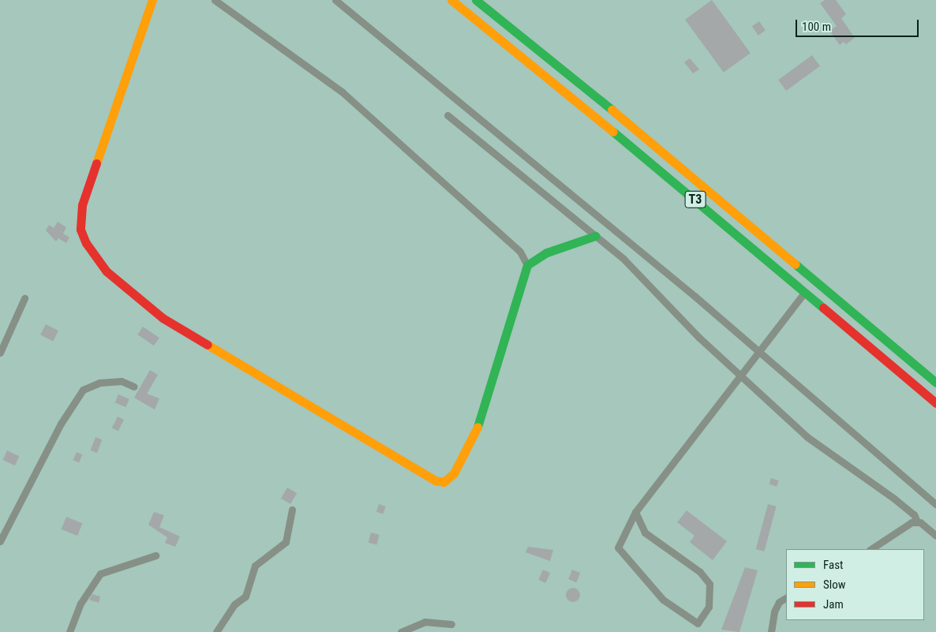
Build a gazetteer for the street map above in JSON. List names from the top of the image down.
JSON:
{
  "streets": {
    "main road": ["T3"]
  },
  "legend": ["Fast", "Slow", "Jam"],
  "scale_bar": "100 m"
}
